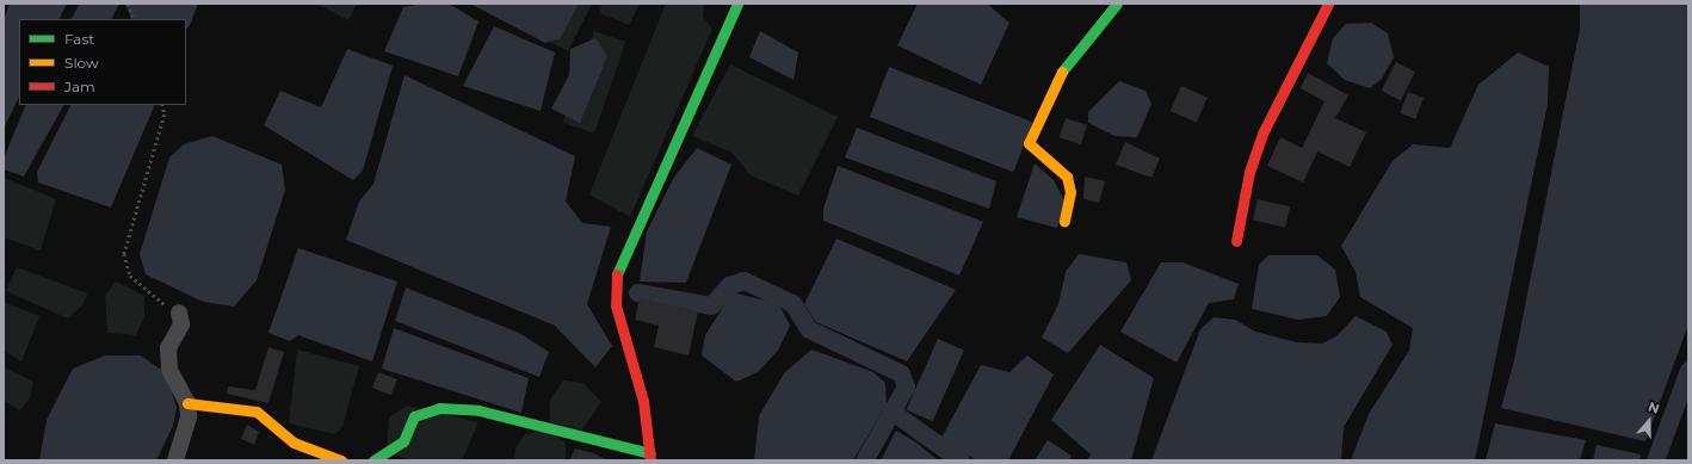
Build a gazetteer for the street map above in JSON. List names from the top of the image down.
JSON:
{
  "legend": ["Fast", "Slow", "Jam"],
  "north": "top"
}
